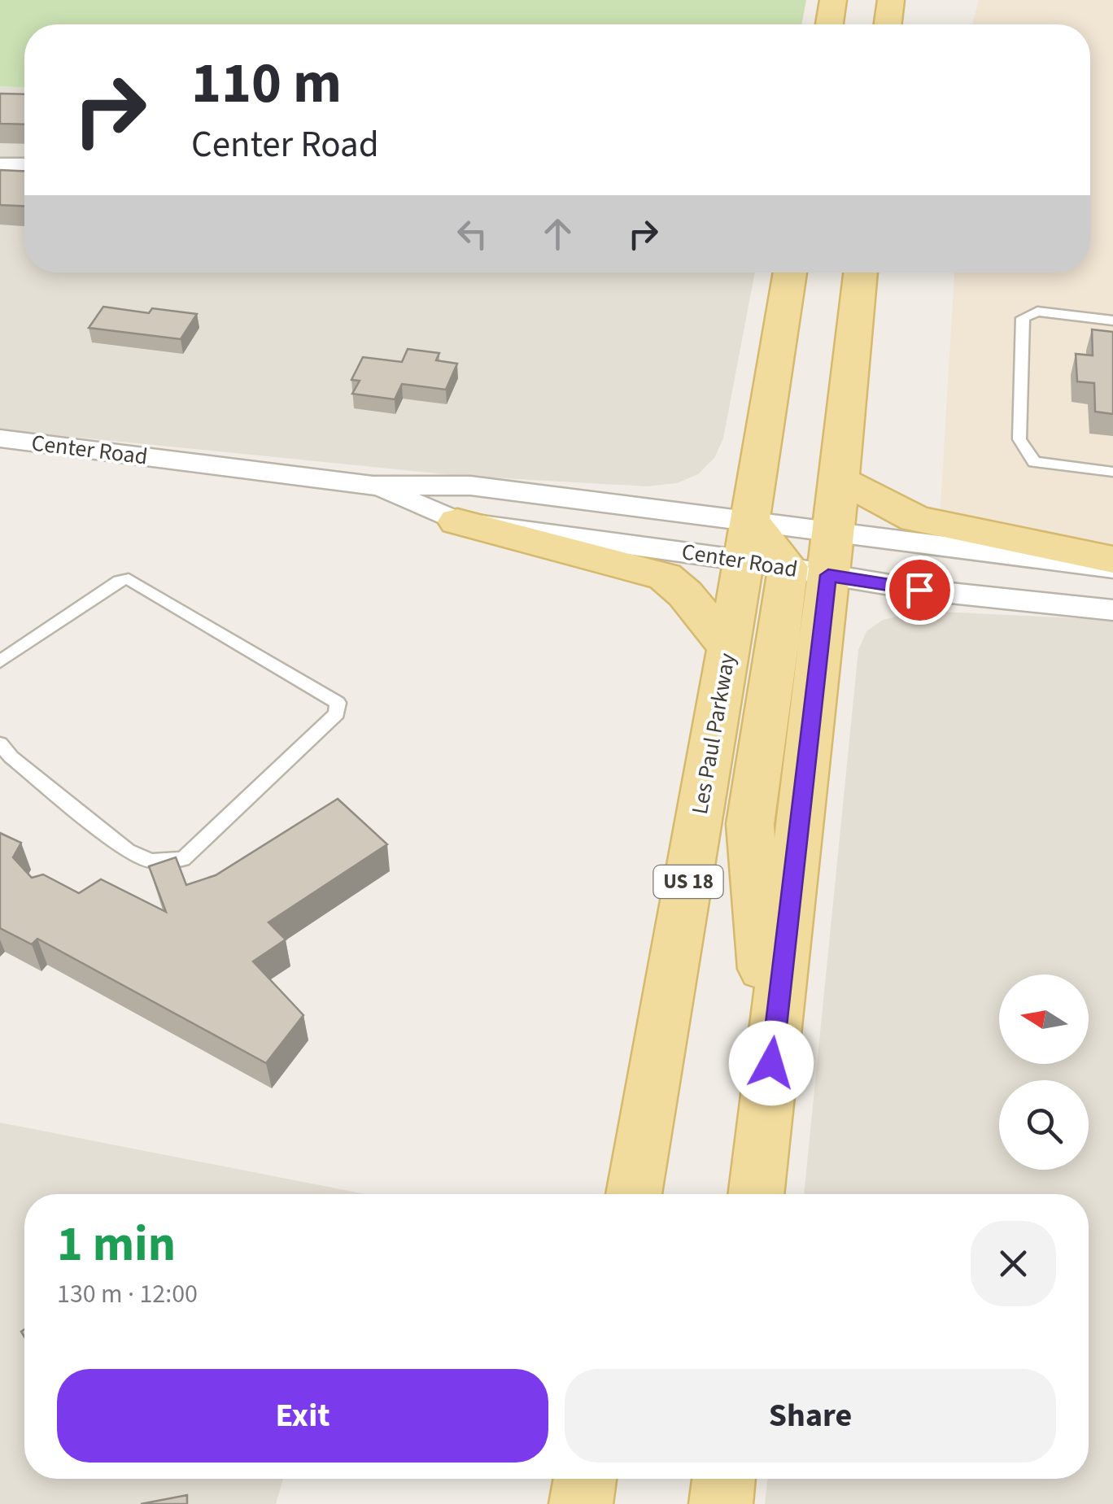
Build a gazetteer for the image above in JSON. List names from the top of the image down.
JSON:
{
  "streets": {
    "main road": ["Les Paul Parkway", "US 18"],
    "street": ["Center Road"]
  },
  "crossings": [
    ["Center Road", "Les Paul Parkway"]
  ],
  "north": "left",
  "page": {
    "turn": ["110 m", "Center Road"],
    "heading": ["1 min", "130 m · 12:00"],
    "buttons": ["Exit", "Share"]
  }
}
